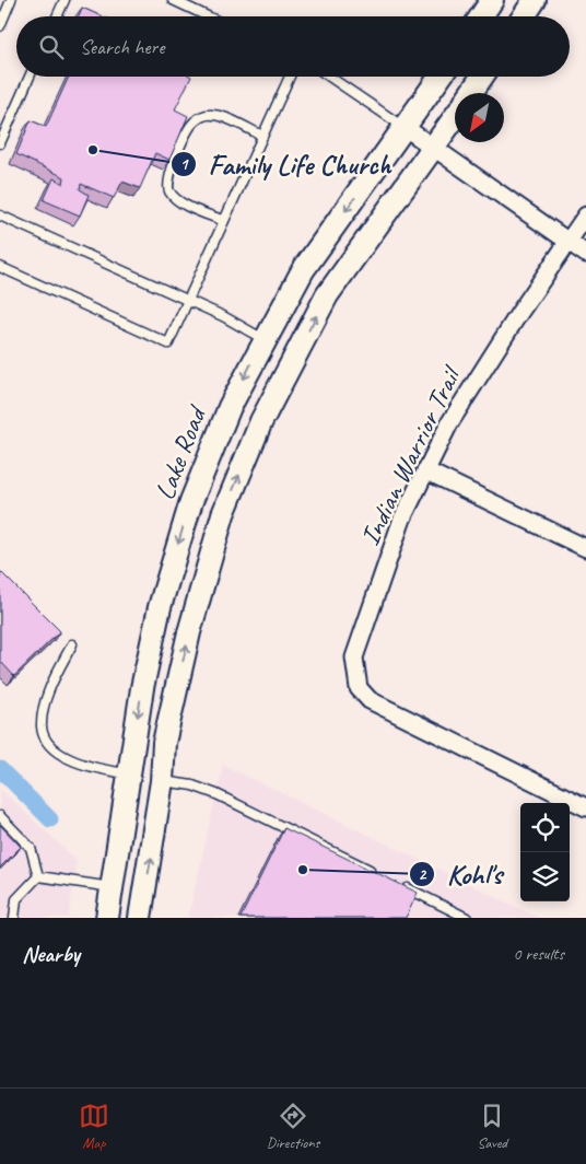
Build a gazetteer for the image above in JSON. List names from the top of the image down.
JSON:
{
  "streets": {
    "street": ["Lake Road", "Indian Warrior Trail"]
  },
  "places": ["Family Life Church", "Kohl's"],
  "north": "bottom left",
  "page": {
    "search": "Search here",
    "heading": ["Nearby", "0 results"],
    "nav": ["Map", "Directions", "Saved"]
  }
}
